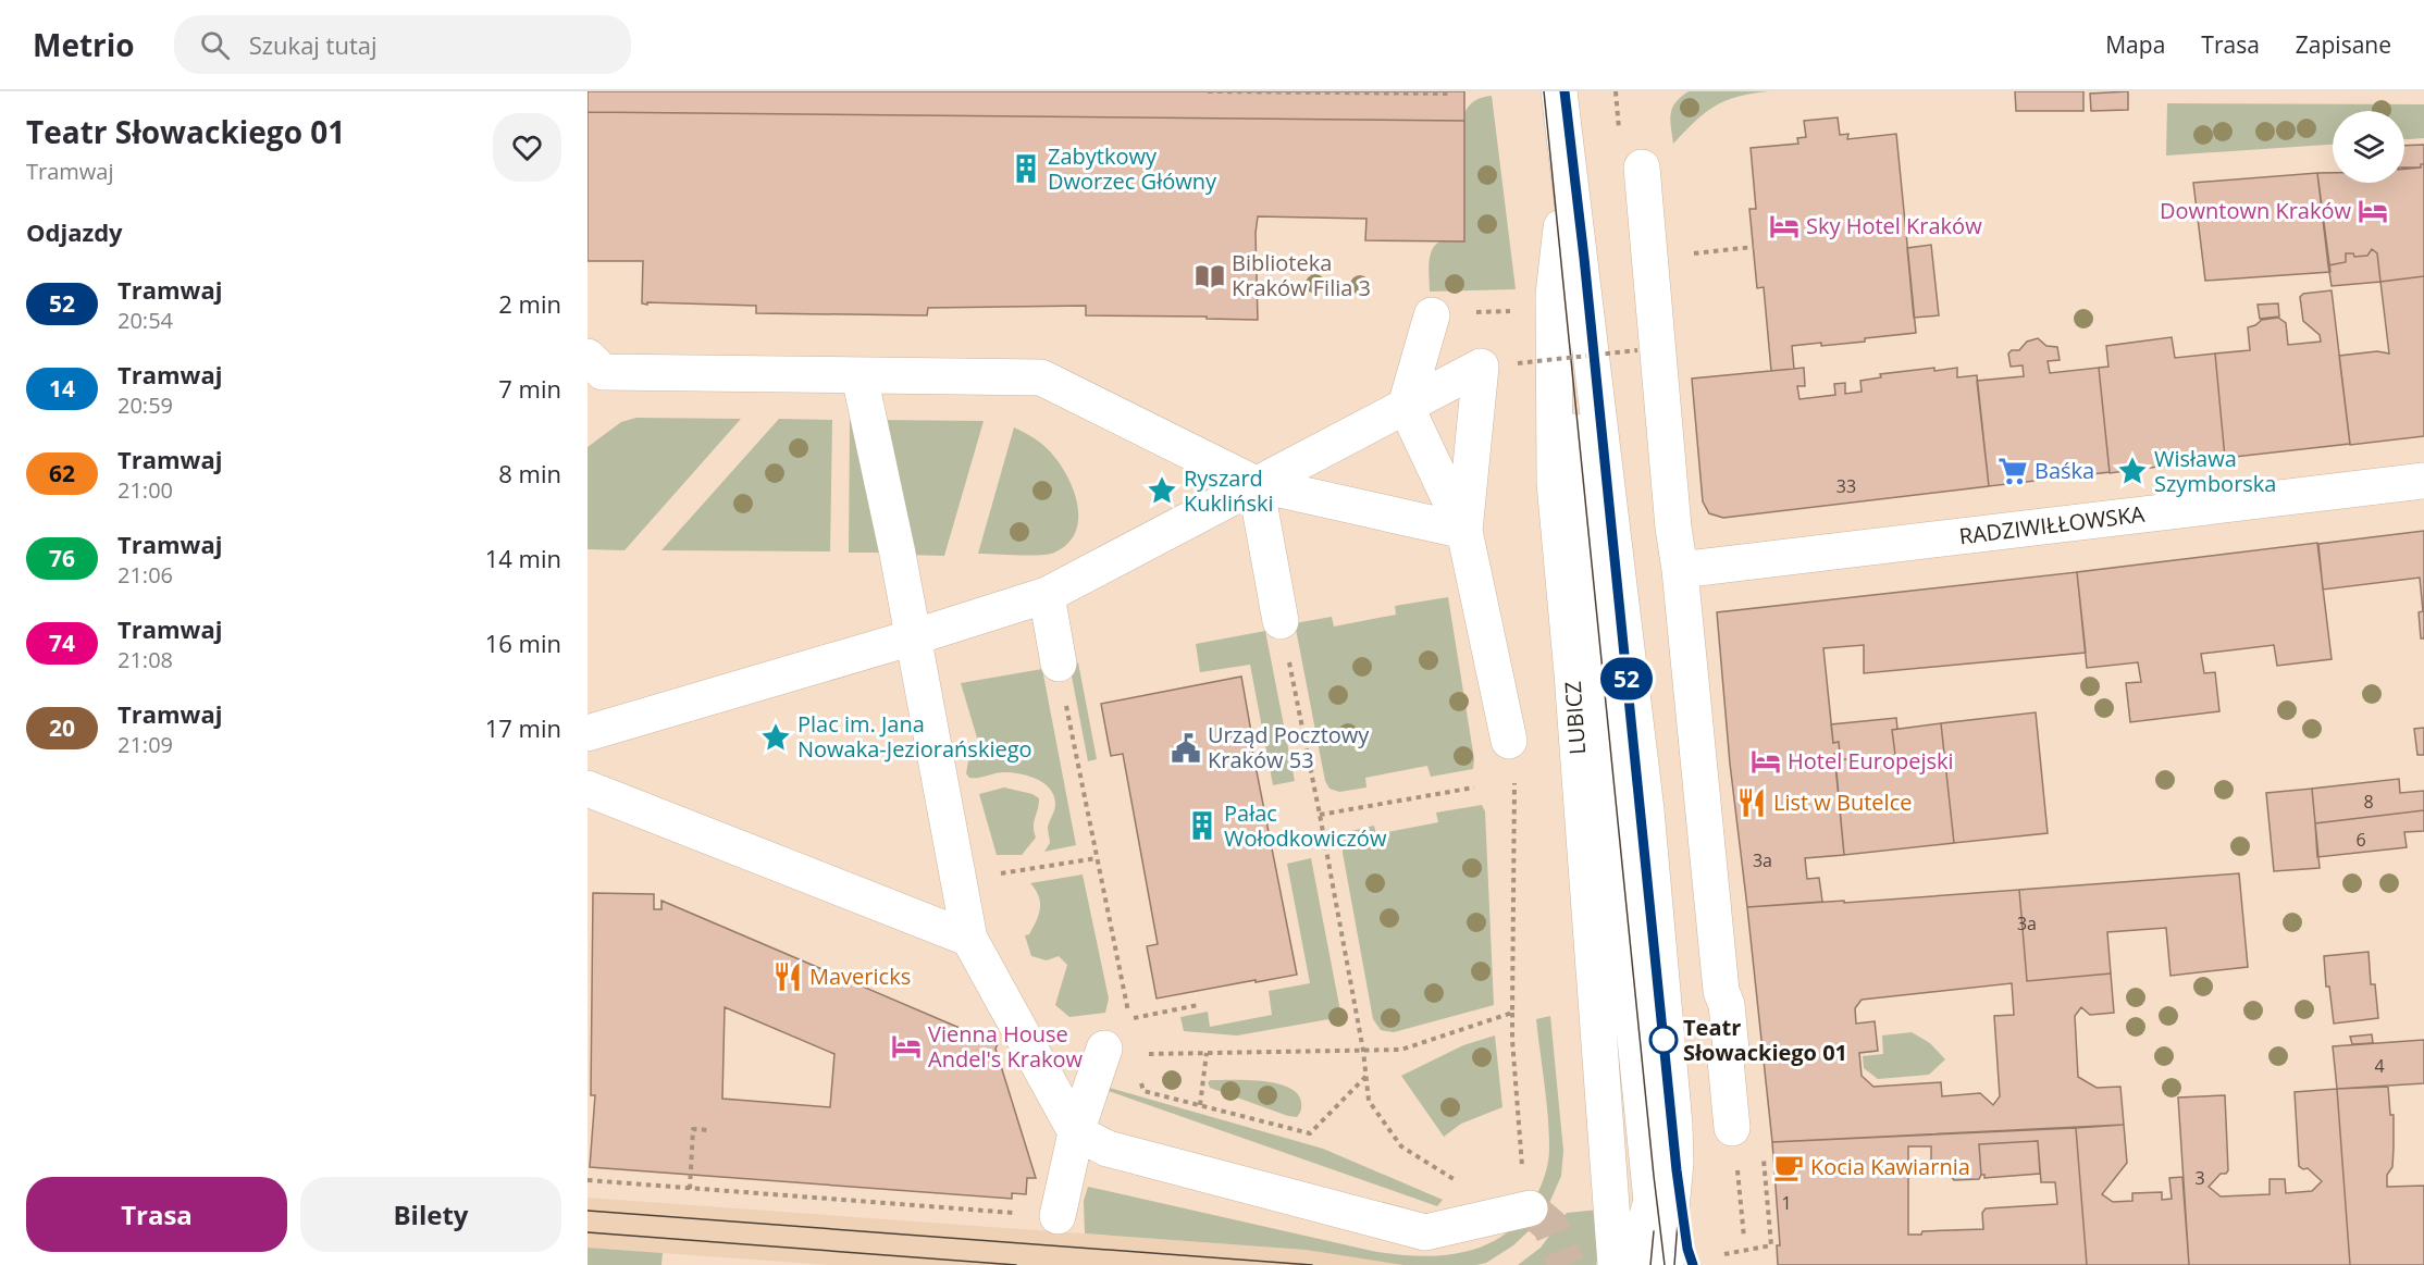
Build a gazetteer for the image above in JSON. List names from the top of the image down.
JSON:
{
  "streets": {
    "street": ["RADZIWIŁŁOWSKA", "LUBICZ"]
  },
  "places": {
    "building": ["Zabytkowy Dworzec Główny", "Pałac Wołodkowiczów"],
    "hotel": [
      "Downtown Kraków",
      "Sky Hotel Kraków",
      "Hotel Europejski",
      "Vienna House Andel's Krakow"
    ],
    "library": ["Biblioteka Kraków Filia 3"],
    "supermarket": ["Baśka"],
    "place": ["Wisława Szymborska", "Ryszard Kukliński", "Plac im. Jana Nowaka-Jeziorańskiego"],
    "public building": ["Urząd Pocztowy Kraków 53"],
    "restaurant": ["List w Butelce", "Mavericks"],
    "other": ["Teatr Słowackiego 01"],
    "cafe": ["Kocia Kawiarnia"]
  },
  "lines": ["tram line 52"],
  "house_numbers": [
    "33",
    "8",
    "6",
    "3a",
    "3a",
    "4",
    "3",
    "1"
  ],
  "page": {
    "header": "Metrio",
    "search": "Szukaj tutaj",
    "nav": ["Mapa", "Trasa", "Zapisane"],
    "heading": [
      ["Teatr Słowackiego 01", "Tramwaj"],
      "Odjazdy"
    ],
    "on_map": "52",
    "list": [
      {
        "mark": "52",
        "name": "Tramwaj",
        "note": "20:54",
        "value": "2 min"
      },
      {
        "mark": "14",
        "name": "Tramwaj",
        "note": "20:59",
        "value": "7 min"
      },
      {
        "mark": "62",
        "name": "Tramwaj",
        "note": "21:00",
        "value": "8 min"
      },
      {
        "mark": "76",
        "name": "Tramwaj",
        "note": "21:06",
        "value": "14 min"
      },
      {
        "mark": "74",
        "name": "Tramwaj",
        "note": "21:08",
        "value": "16 min"
      },
      {
        "mark": "20",
        "name": "Tramwaj",
        "note": "21:09",
        "value": "17 min"
      }
    ],
    "buttons": ["Trasa", "Bilety"]
  }
}
